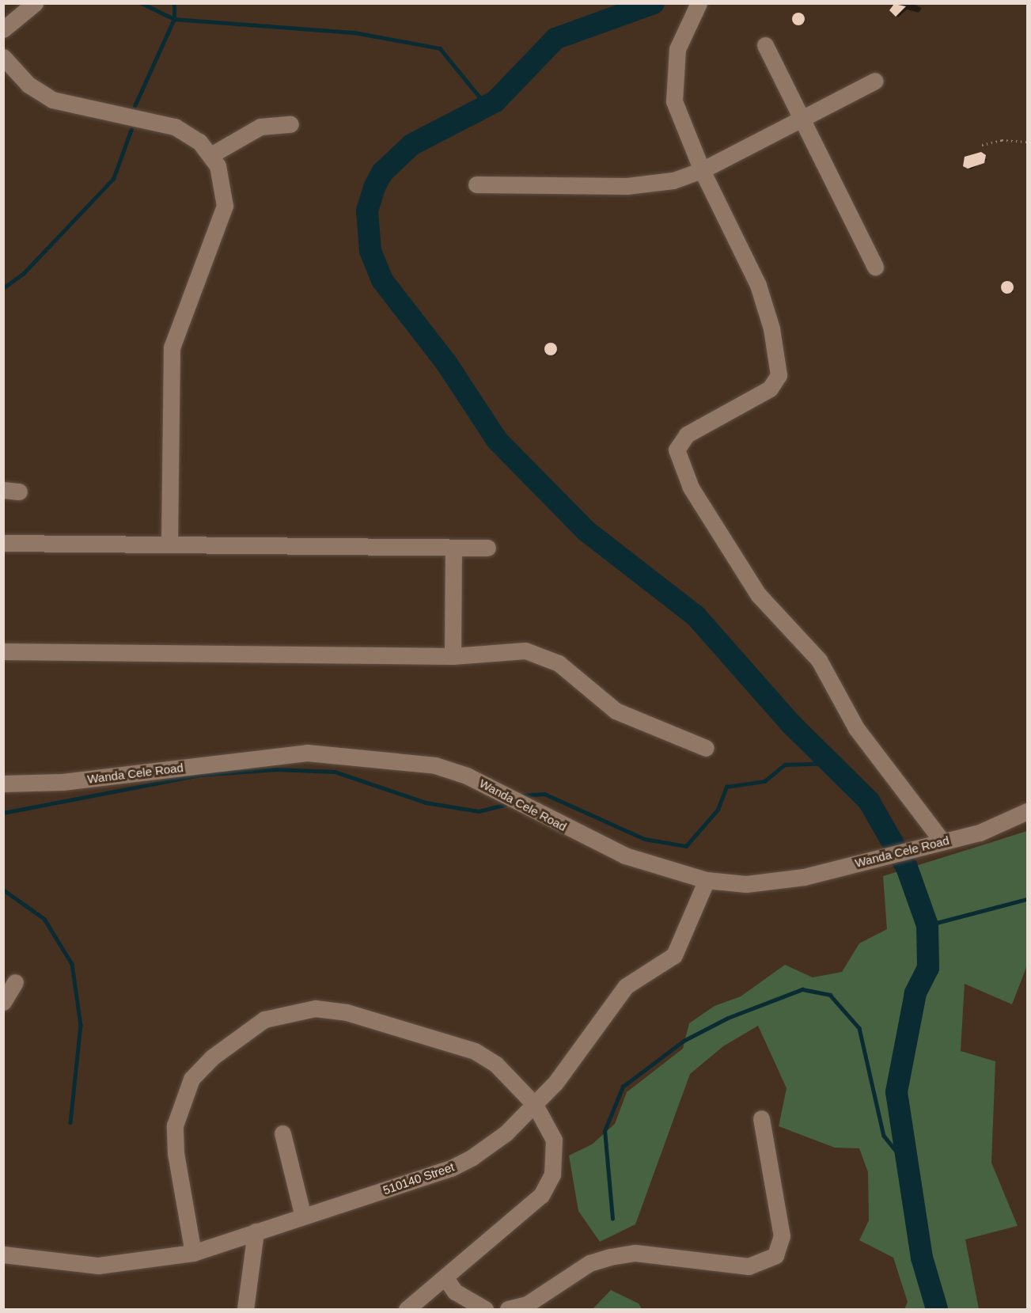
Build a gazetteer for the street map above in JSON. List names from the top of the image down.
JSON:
{
  "streets": {
    "street": ["Wanda Cele Road", "510140 Street"]
  },
  "crossings": [
    ["Wanda Cele Road", "510140 Street"]
  ]
}
